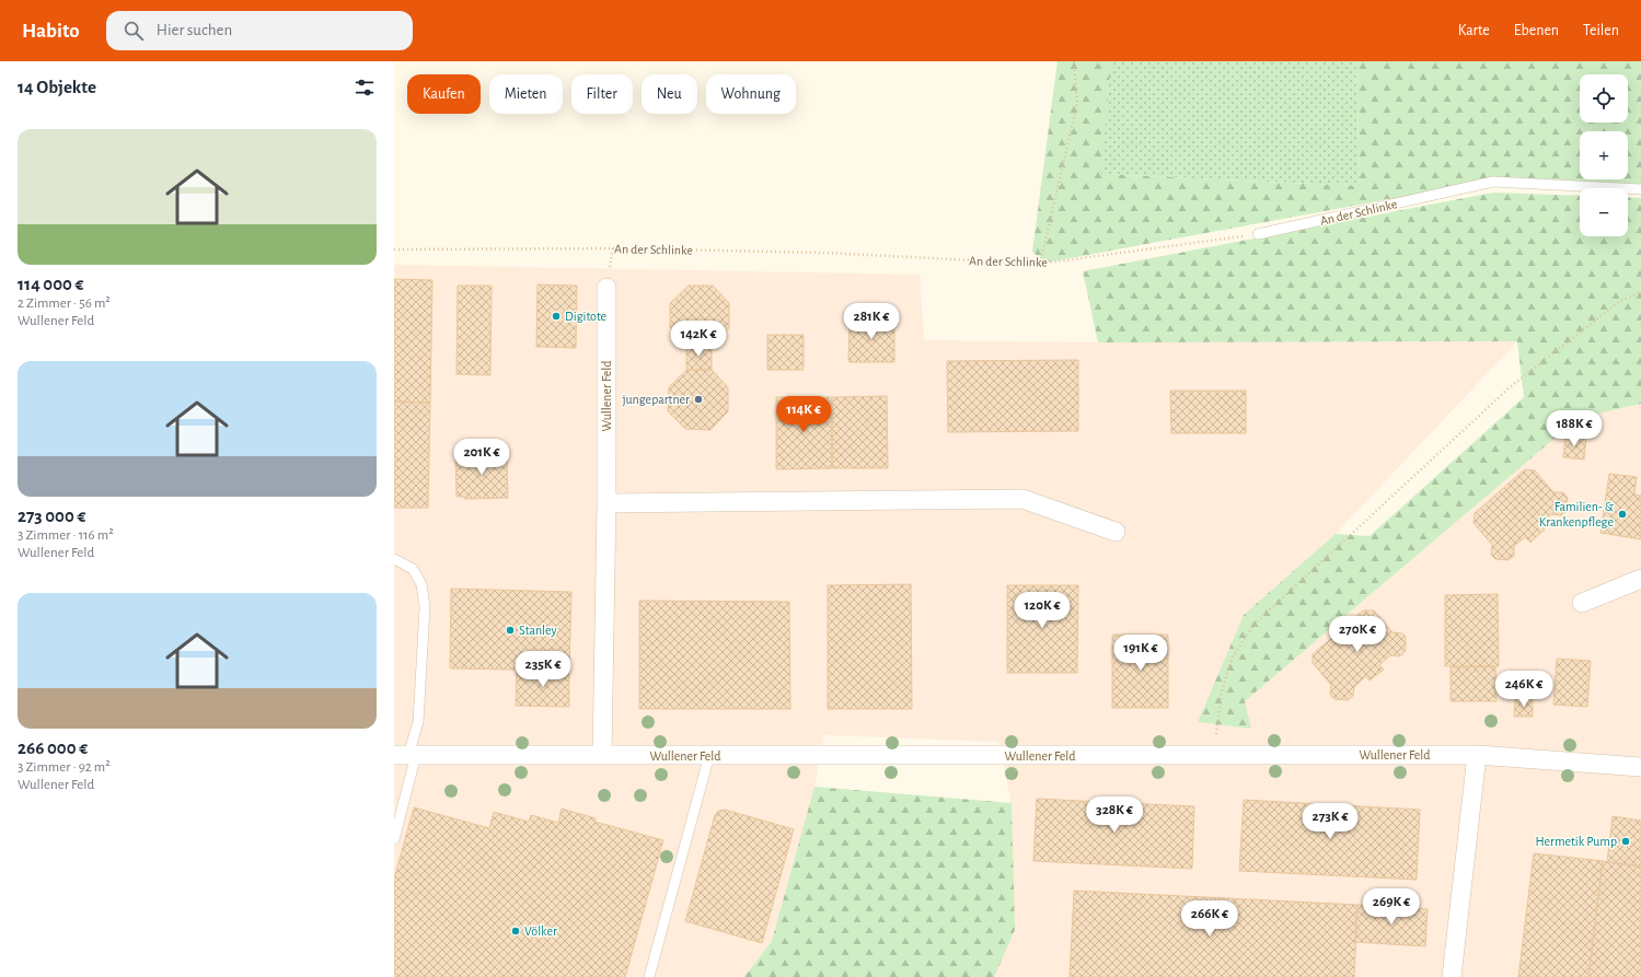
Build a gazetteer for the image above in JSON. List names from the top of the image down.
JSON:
{
  "streets": {
    "street": ["Wullener Feld"],
    "lane": ["An der Schlinke"]
  },
  "places": [
    "Digitote",
    "jungepartner",
    "Familien- & Krankenpflege",
    "Stanley",
    "Hermetik Pump",
    "Völker"
  ],
  "page": {
    "header": "Habito",
    "search": "Hier suchen",
    "nav": ["Karte", "Ebenen", "Teilen"],
    "heading": "14 Objekte",
    "map_buttons": ["+", "−"],
    "chip": [
      "Kaufen",
      "Mieten",
      "Filter",
      "Neu",
      "Wohnung"
    ],
    "list": [
      {
        "name": "114 000 €",
        "note": "2 Zimmer · 56 m² · Wullener Feld"
      },
      {
        "name": "273 000 €",
        "note": "3 Zimmer · 116 m² · Wullener Feld"
      },
      {
        "name": "266 000 €",
        "note": "3 Zimmer · 92 m² · Wullener Feld"
      }
    ],
    "price": [
      "281K €",
      "142K €",
      "114K €",
      "188K €",
      "201K €",
      "120K €",
      "270K €",
      "191K €",
      "235K €",
      "246K €",
      "328K €",
      "273K €",
      "269K €",
      "266K €"
    ]
  }
}
